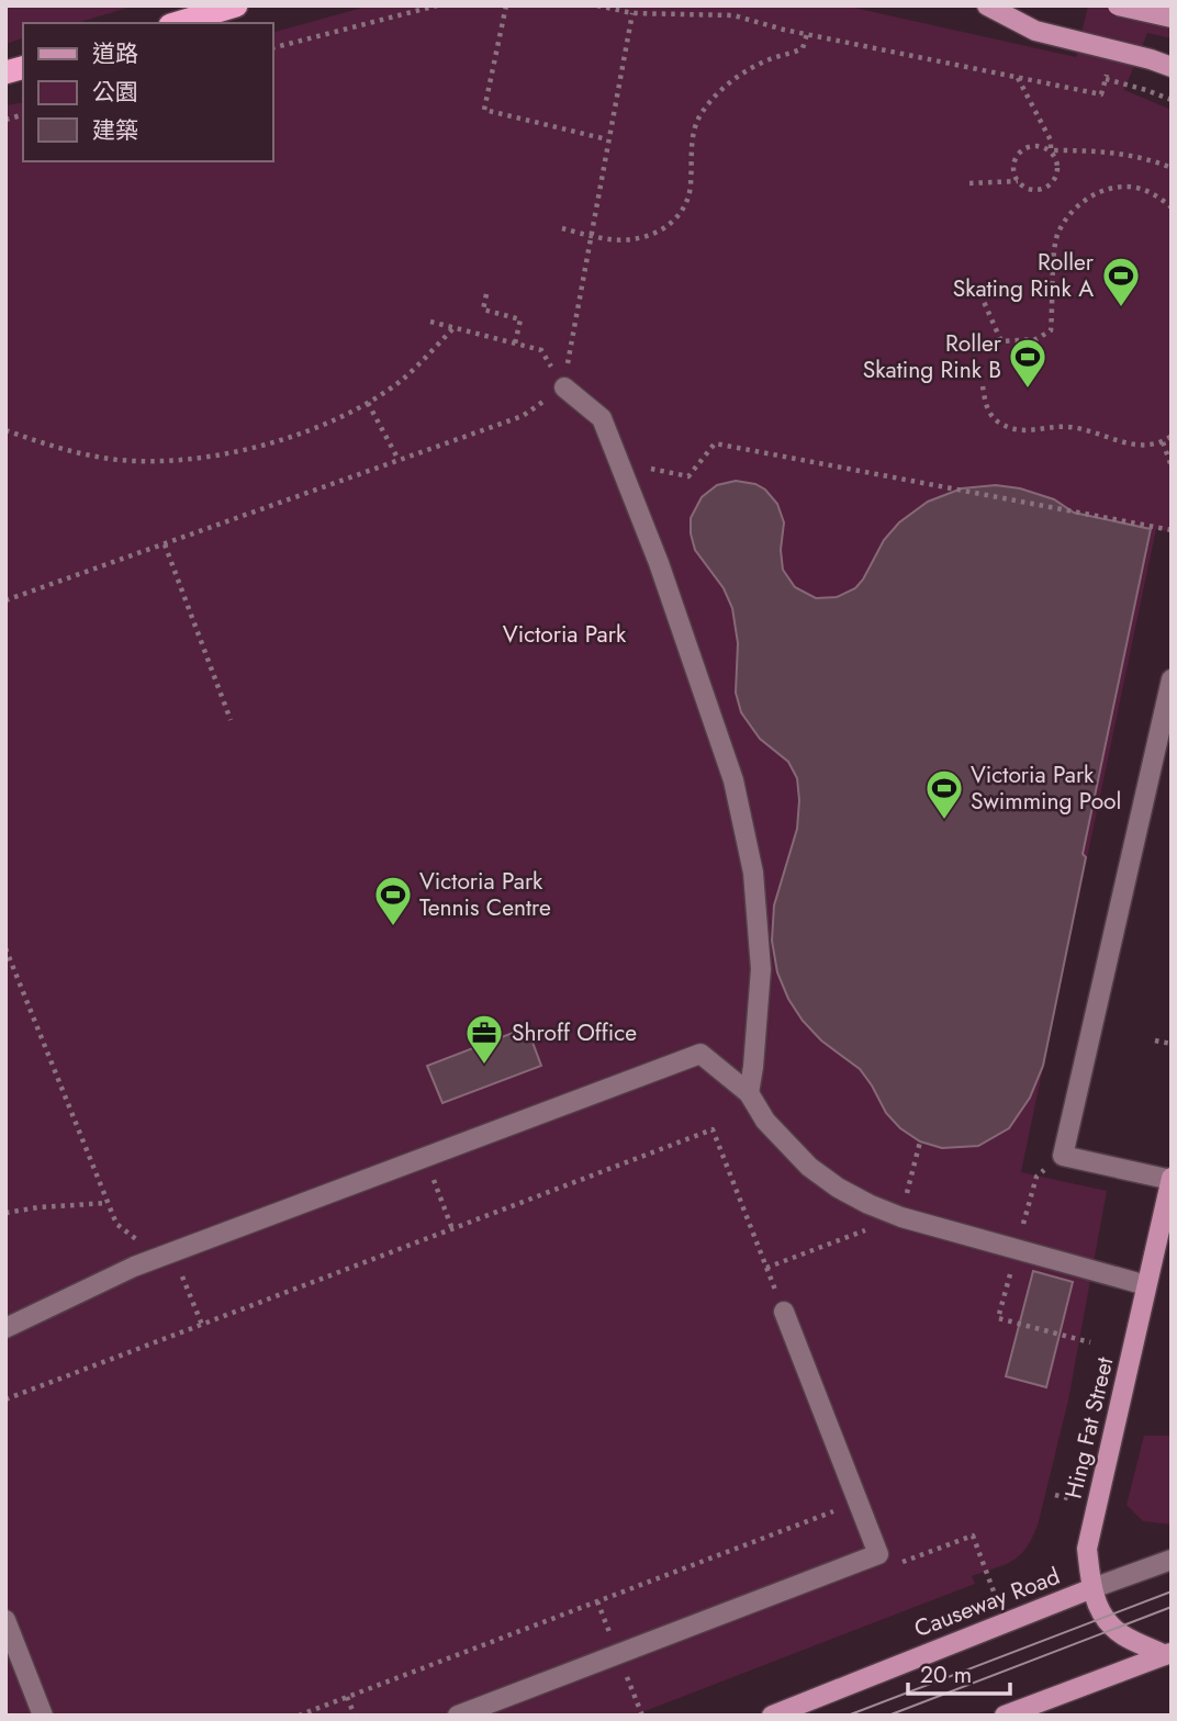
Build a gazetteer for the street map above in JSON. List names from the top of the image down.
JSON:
{
  "streets": {
    "main road": ["Hing Fat Street", "Causeway Road"]
  },
  "crossings": [
    ["Hing Fat Street", "Causeway Road"]
  ],
  "parks": ["Victoria Park"],
  "places": {
    "sports": [
      "Roller Skating Rink A",
      "Roller Skating Rink B",
      "Victoria Park Swimming Pool",
      "Victoria Park Tennis Centre"
    ],
    "office": ["Shroff Office"]
  },
  "legend": ["道路", "公園", "建築"],
  "scale_bar": "20 m"
}
